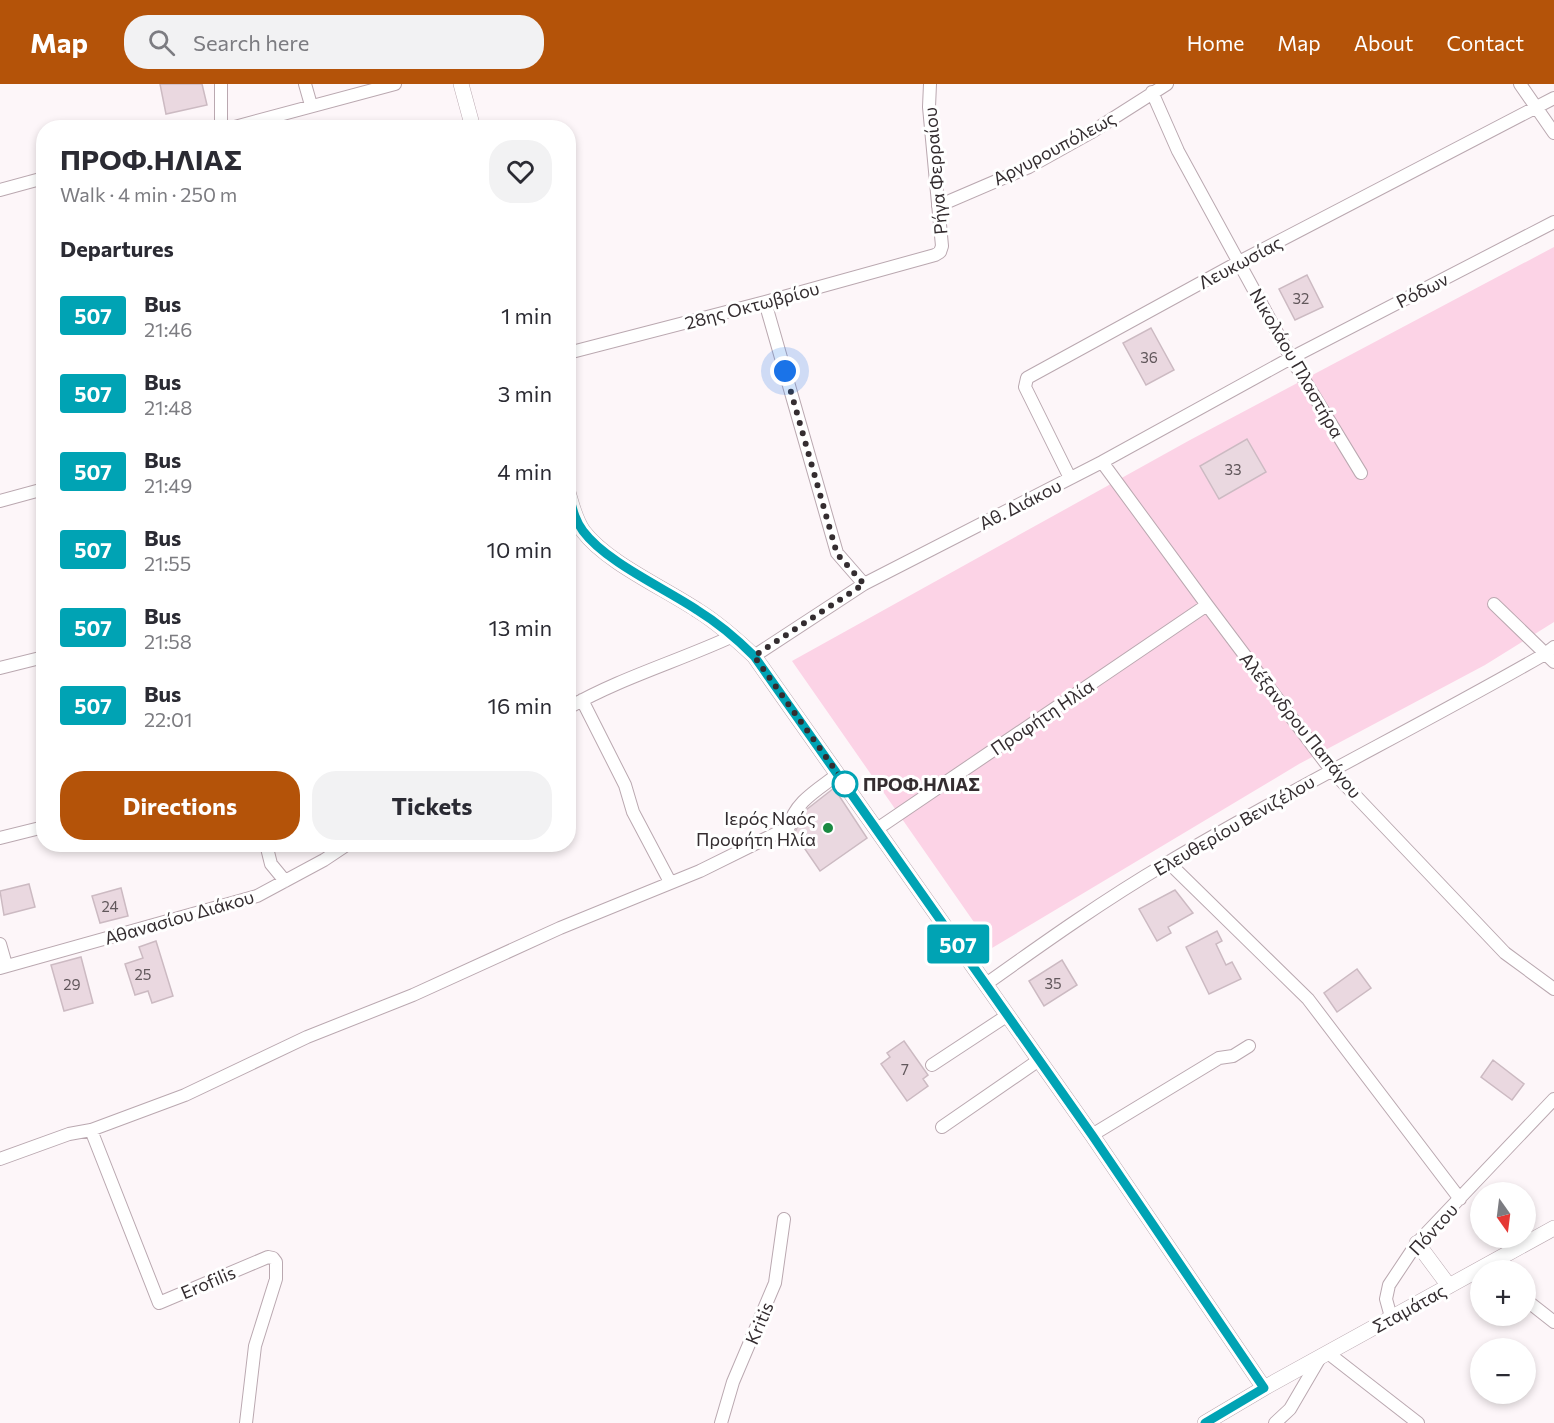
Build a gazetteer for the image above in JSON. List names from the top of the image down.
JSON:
{
  "streets": {
    "street": [
      "Αργυρουπόλεως",
      "Ρήγα Φερραίου",
      "Λευκωσίας",
      "Ρόδων",
      "28ης Οκτωβρίου",
      "Νικολάου Πλαστήρα",
      "Αθ. Διάκου",
      "Προφήτη Ηλία",
      "Αλέξανδρου Παπάγου",
      "Ελευθερίου Βενιζέλου",
      "Αθανασίου Διάκου",
      "Πόντου",
      "Erofilis",
      "Σταμάτας",
      "Kritis"
    ]
  },
  "crossings": [
    ["Αργυρουπόλεως", "Ρήγα Φερραίου"],
    ["Αργυρουπόλεως", "Νικολάου Πλαστήρα"],
    ["Ρήγα Φερραίου", "28ης Οκτωβρίου"],
    ["Λευκωσίας", "Νικολάου Πλαστήρα"],
    ["Λευκωσίας", "Αθ. Διάκου"],
    ["Ρόδων", "Νικολάου Πλαστήρα"],
    ["Ρόδων", "Αθ. Διάκου"],
    ["Νικολάου Πλαστήρα", "Αθ. Διάκου"],
    ["Αθ. Διάκου", "Αλέξανδρου Παπάγου"],
    ["Προφήτη Ηλία", "Αλέξανδρου Παπάγου"],
    ["Αλέξανδρου Παπάγου", "Ελευθερίου Βενιζέλου"],
    ["Πόντου", "Σταμάτας"]
  ],
  "places": ["ΠΡΟΦ.ΗΛΙΑΣ", "Ιερός Ναός Προφήτη Ηλία"],
  "lines": ["bus line 507"],
  "house_numbers": [
    "32",
    "36",
    "33",
    "24",
    "25",
    "35",
    "29",
    "7"
  ],
  "north": "bottom",
  "page": {
    "header": "Map",
    "search": "Search here",
    "nav": [
      "Home",
      "Map",
      "About",
      "Contact"
    ],
    "on_map": "507",
    "heading": [
      ["ΠΡΟΦ.ΗΛΙΑΣ", "Walk · 4 min · 250 m"],
      "Departures"
    ],
    "list": [
      {
        "mark": "507",
        "name": "Bus",
        "note": "21:46",
        "value": "1 min"
      },
      {
        "mark": "507",
        "name": "Bus",
        "note": "21:48",
        "value": "3 min"
      },
      {
        "mark": "507",
        "name": "Bus",
        "note": "21:49",
        "value": "4 min"
      },
      {
        "mark": "507",
        "name": "Bus",
        "note": "21:55",
        "value": "10 min"
      },
      {
        "mark": "507",
        "name": "Bus",
        "note": "21:58",
        "value": "13 min"
      },
      {
        "mark": "507",
        "name": "Bus",
        "note": "22:01",
        "value": "16 min"
      }
    ],
    "buttons": ["Directions", "Tickets"],
    "map_buttons": ["+", "−"]
  }
}
